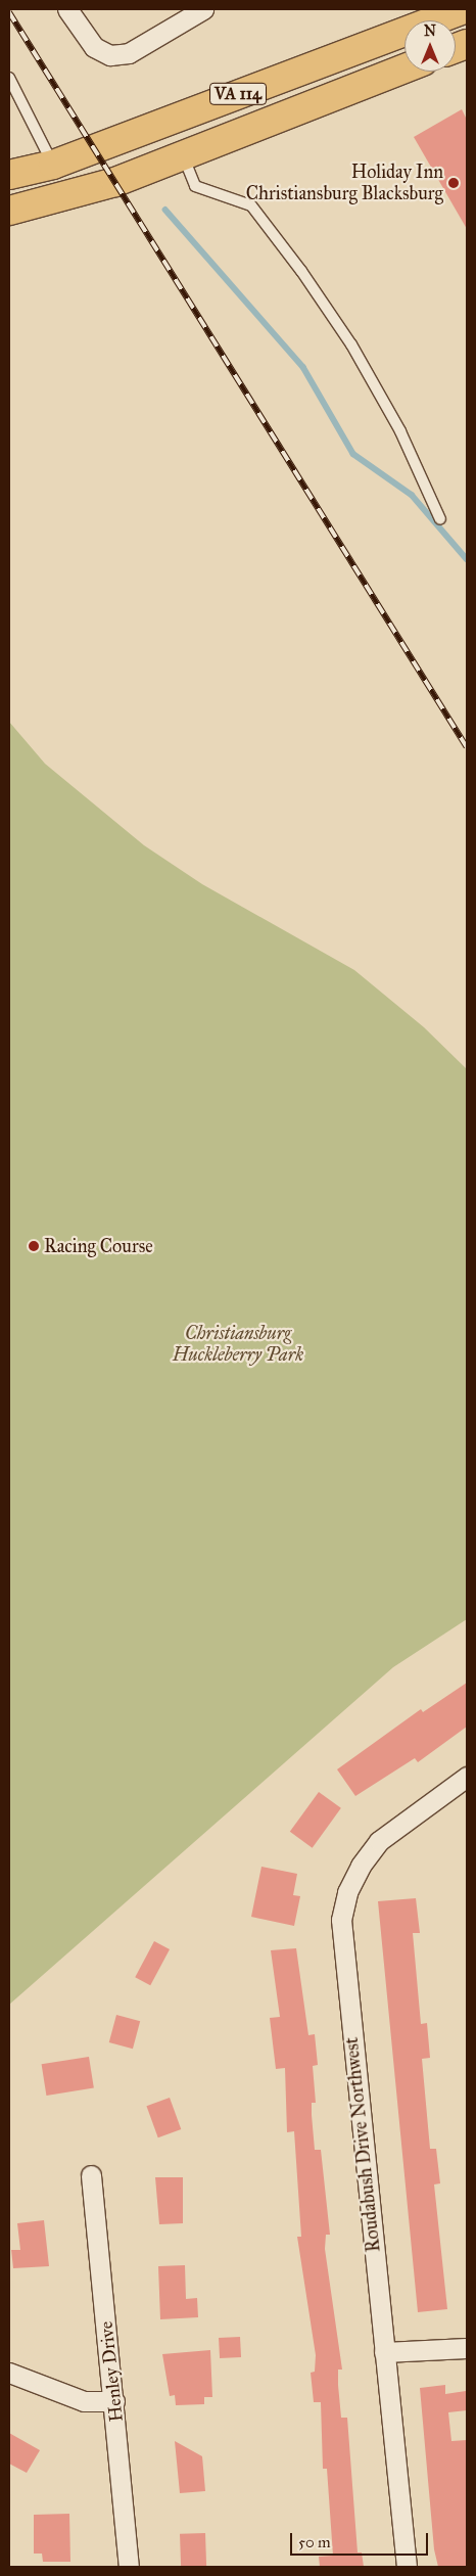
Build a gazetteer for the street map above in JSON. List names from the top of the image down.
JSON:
{
  "streets": {
    "main road": ["VA 114"],
    "street": ["Roudabush Drive Northwest", "Henley Drive"]
  },
  "parks": ["Christiansburg Huckleberry Park"],
  "places": ["Holiday Inn Christiansburg Blacksburg", "Racing Course"],
  "scale_bar": "50 m",
  "north": "top"
}
